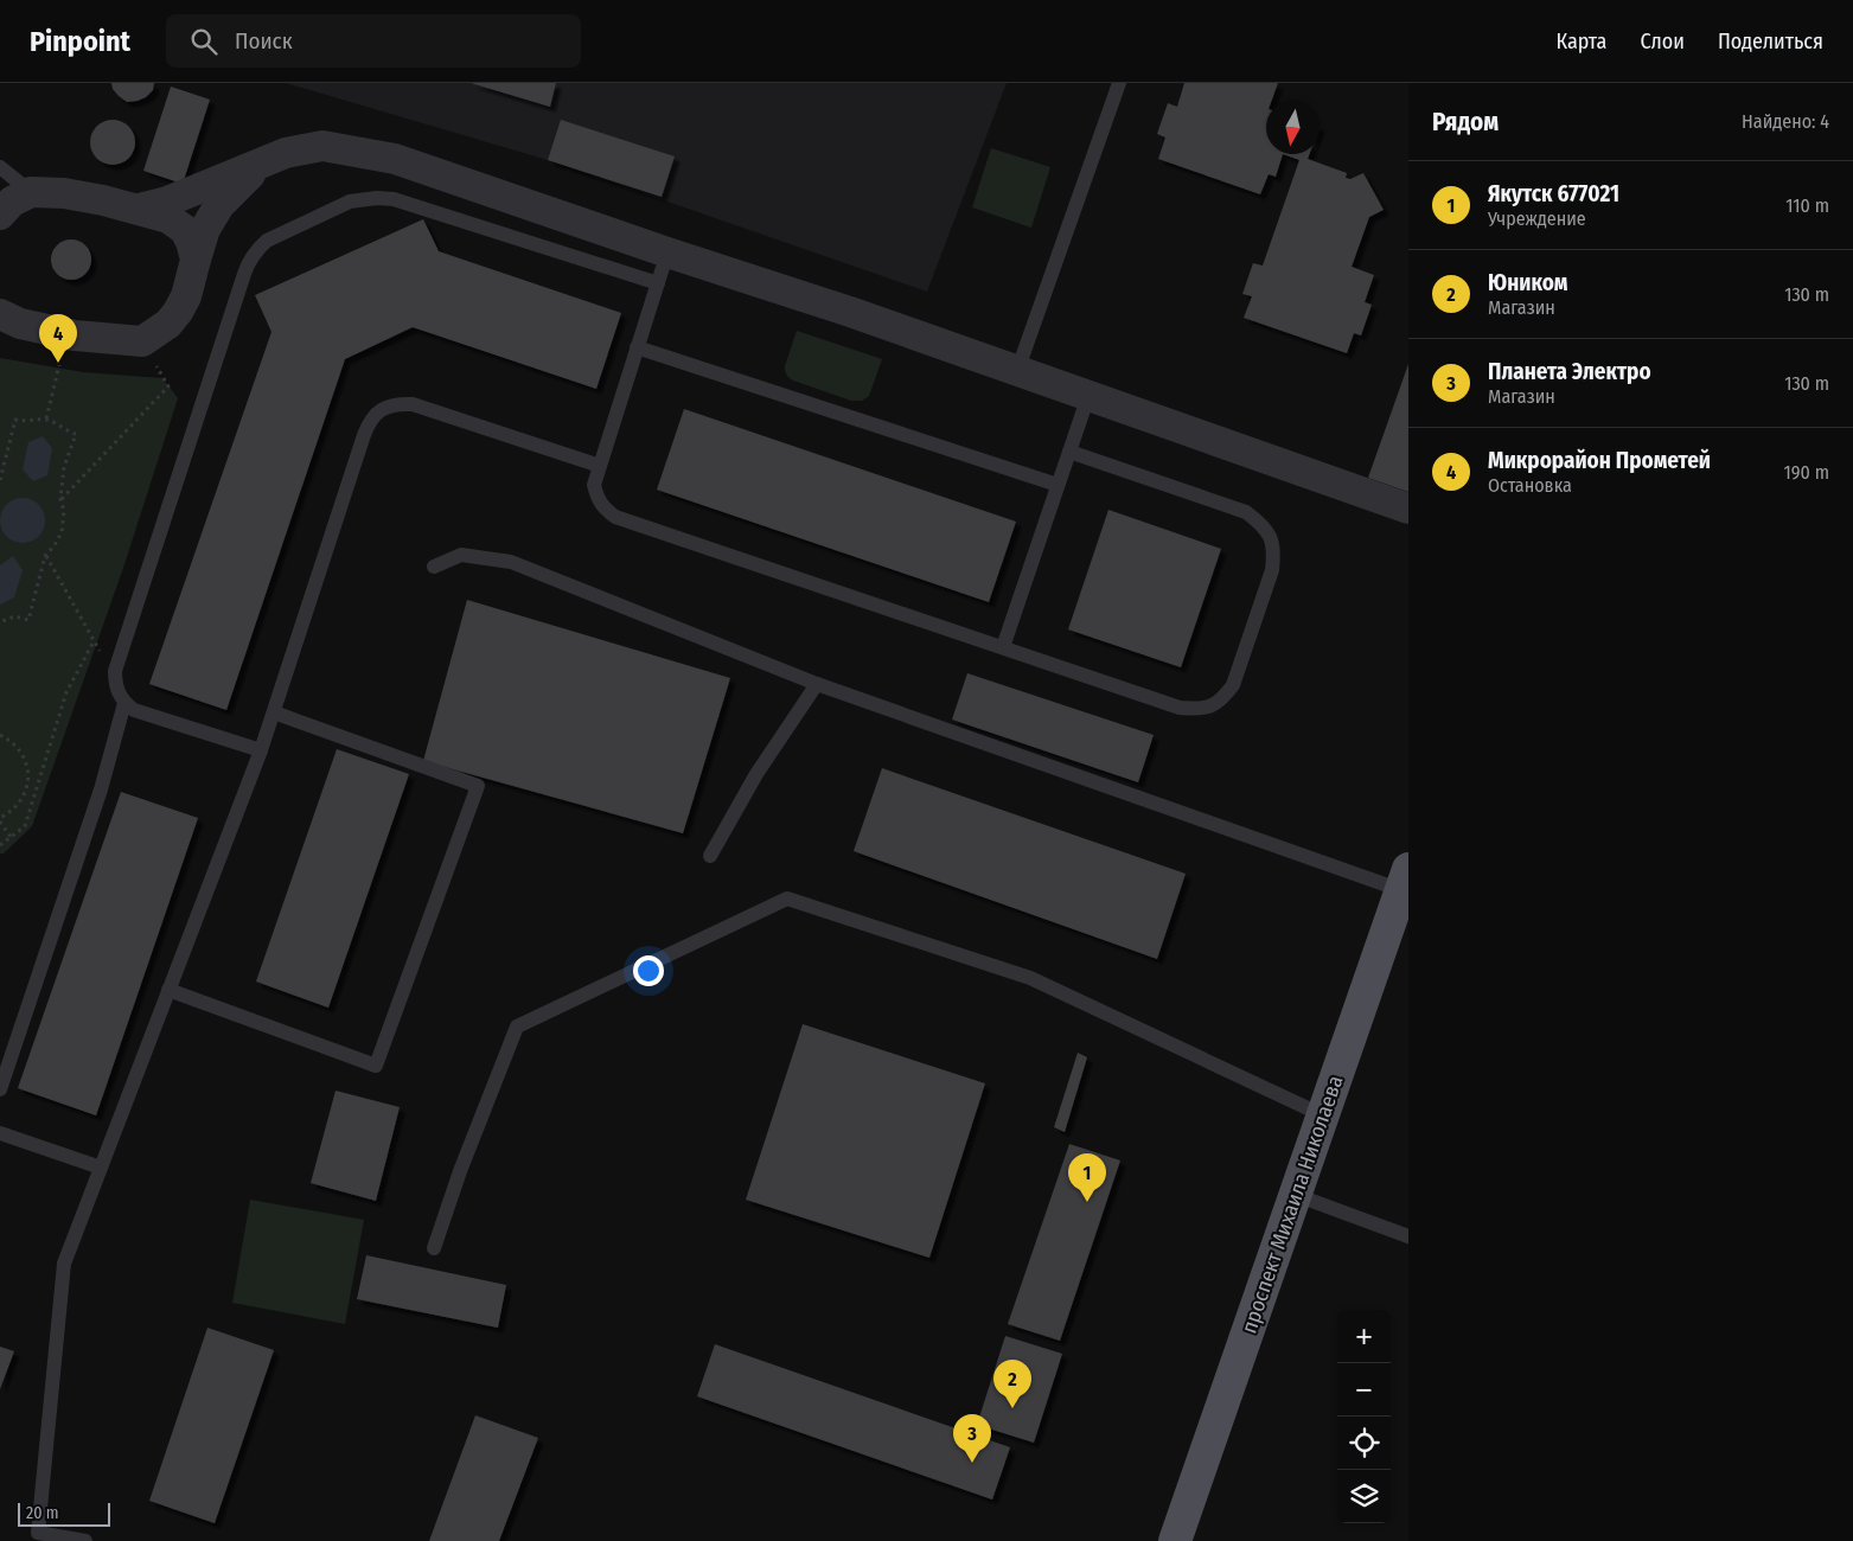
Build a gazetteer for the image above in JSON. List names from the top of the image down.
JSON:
{
  "streets": {
    "main road": ["проспект Михаила Николаева"]
  },
  "scale_bar": "20 m",
  "north": "bottom",
  "page": {
    "header": "Pinpoint",
    "search": "Поиск",
    "nav": ["Карта", "Слои", "Поделиться"],
    "heading": ["Рядом", "Найдено: 4"],
    "list": [
      {
        "mark": "1",
        "name": "Якутск 677021",
        "note": "Учреждение",
        "value": "110 m"
      },
      {
        "mark": "2",
        "name": "Юником",
        "note": "Магазин",
        "value": "130 m"
      },
      {
        "mark": "3",
        "name": "Планета Электро",
        "note": "Магазин",
        "value": "130 m"
      },
      {
        "mark": "4",
        "name": "Микрорайон Прометей",
        "note": "Остановка",
        "value": "190 m"
      }
    ],
    "pins": [
      "4",
      "1",
      "2",
      "3"
    ],
    "map_buttons": ["+", "−"],
    "scale": "20 m"
  }
}
